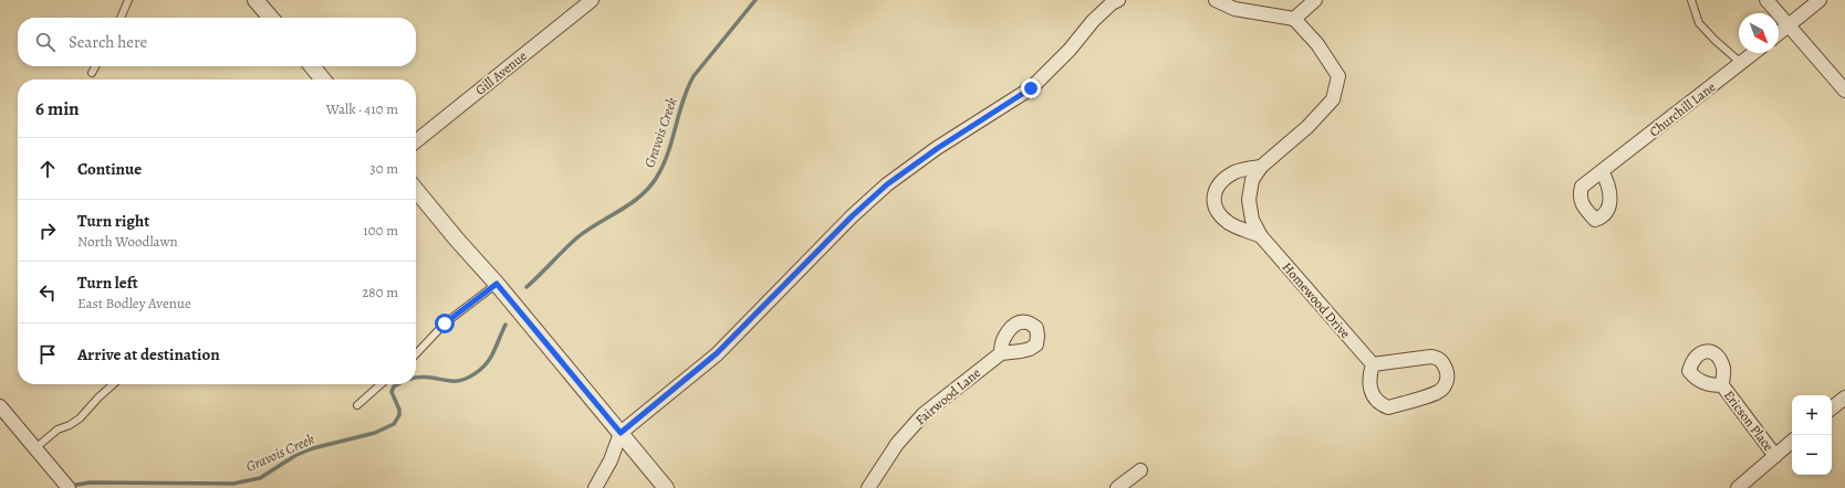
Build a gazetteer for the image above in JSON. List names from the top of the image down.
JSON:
{
  "streets": {
    "street": [
      "Gill Avenue",
      "Churchill Lane",
      "Homewood Drive",
      "Fairwood Lane",
      "Ericson Place"
    ]
  },
  "water": ["Gravois Creek"],
  "north": "bottom right",
  "page": {
    "search": "Search here",
    "heading": ["6 min", "Walk · 410 m"],
    "list": [
      ["Continue", "30 m"],
      ["Turn right", "North Woodlawn", "100 m"],
      ["Turn left", "East Bodley Avenue", "280 m"],
      "Arrive at destination"
    ],
    "map_buttons": ["+", "−"]
  }
}
